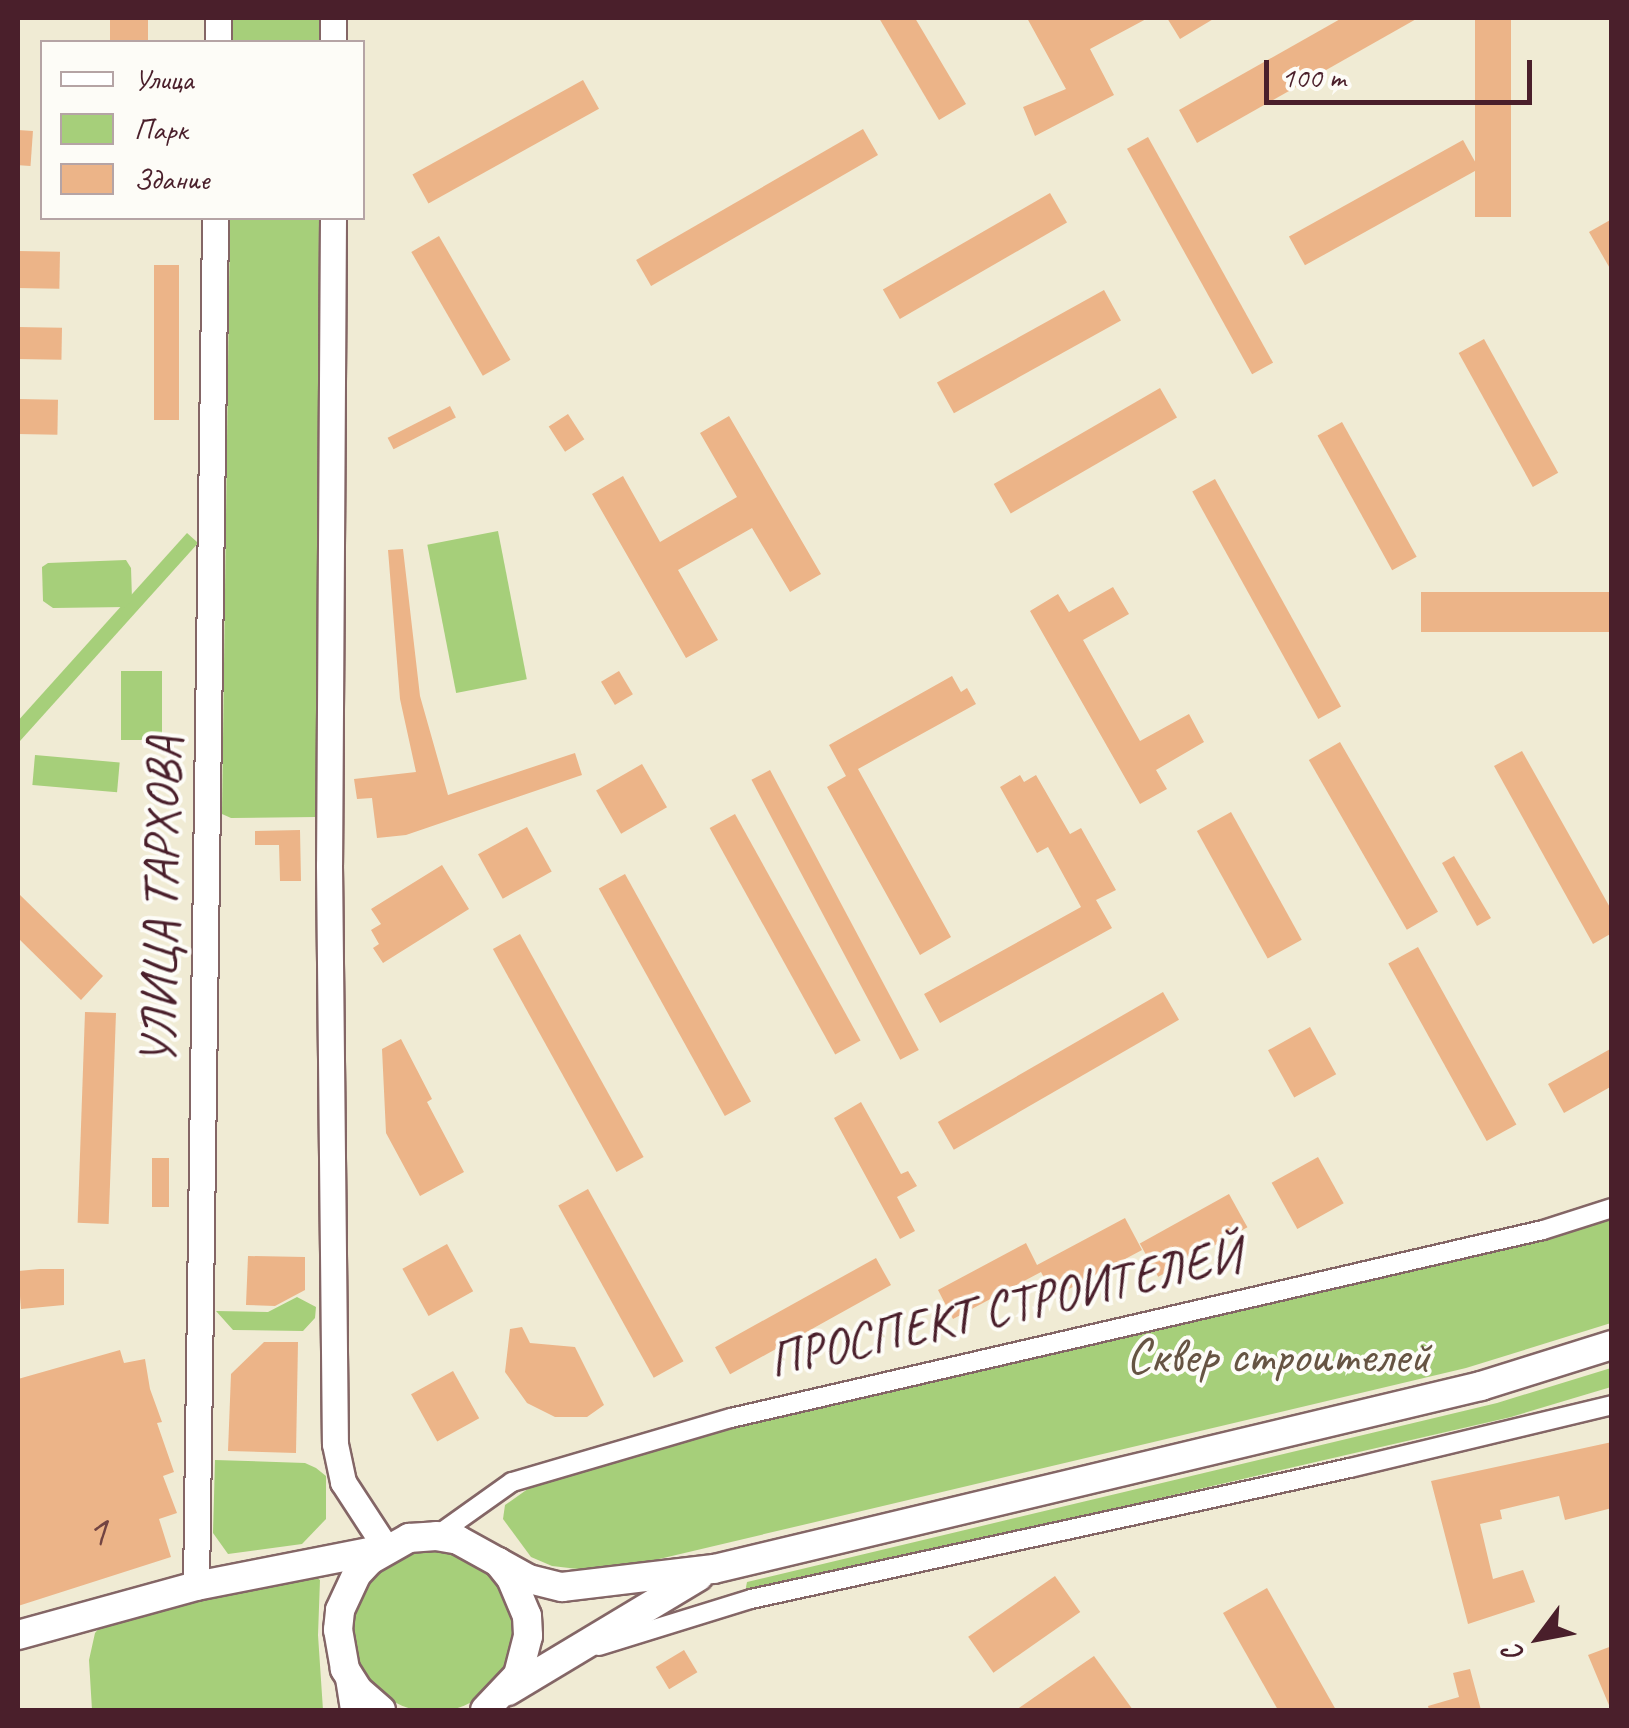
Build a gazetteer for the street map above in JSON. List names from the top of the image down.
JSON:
{
  "streets": {
    "main road": ["УЛИЦА ТАРХОВА"],
    "street": ["ПРОСПЕКТ СТРОИТЕЛЕЙ"]
  },
  "parks": ["Cквер cтроителей"],
  "house_numbers": ["1"],
  "legend": ["Улица", "Парк", "Здание"],
  "scale_bar": "100 m",
  "north": "bottom left"
}
